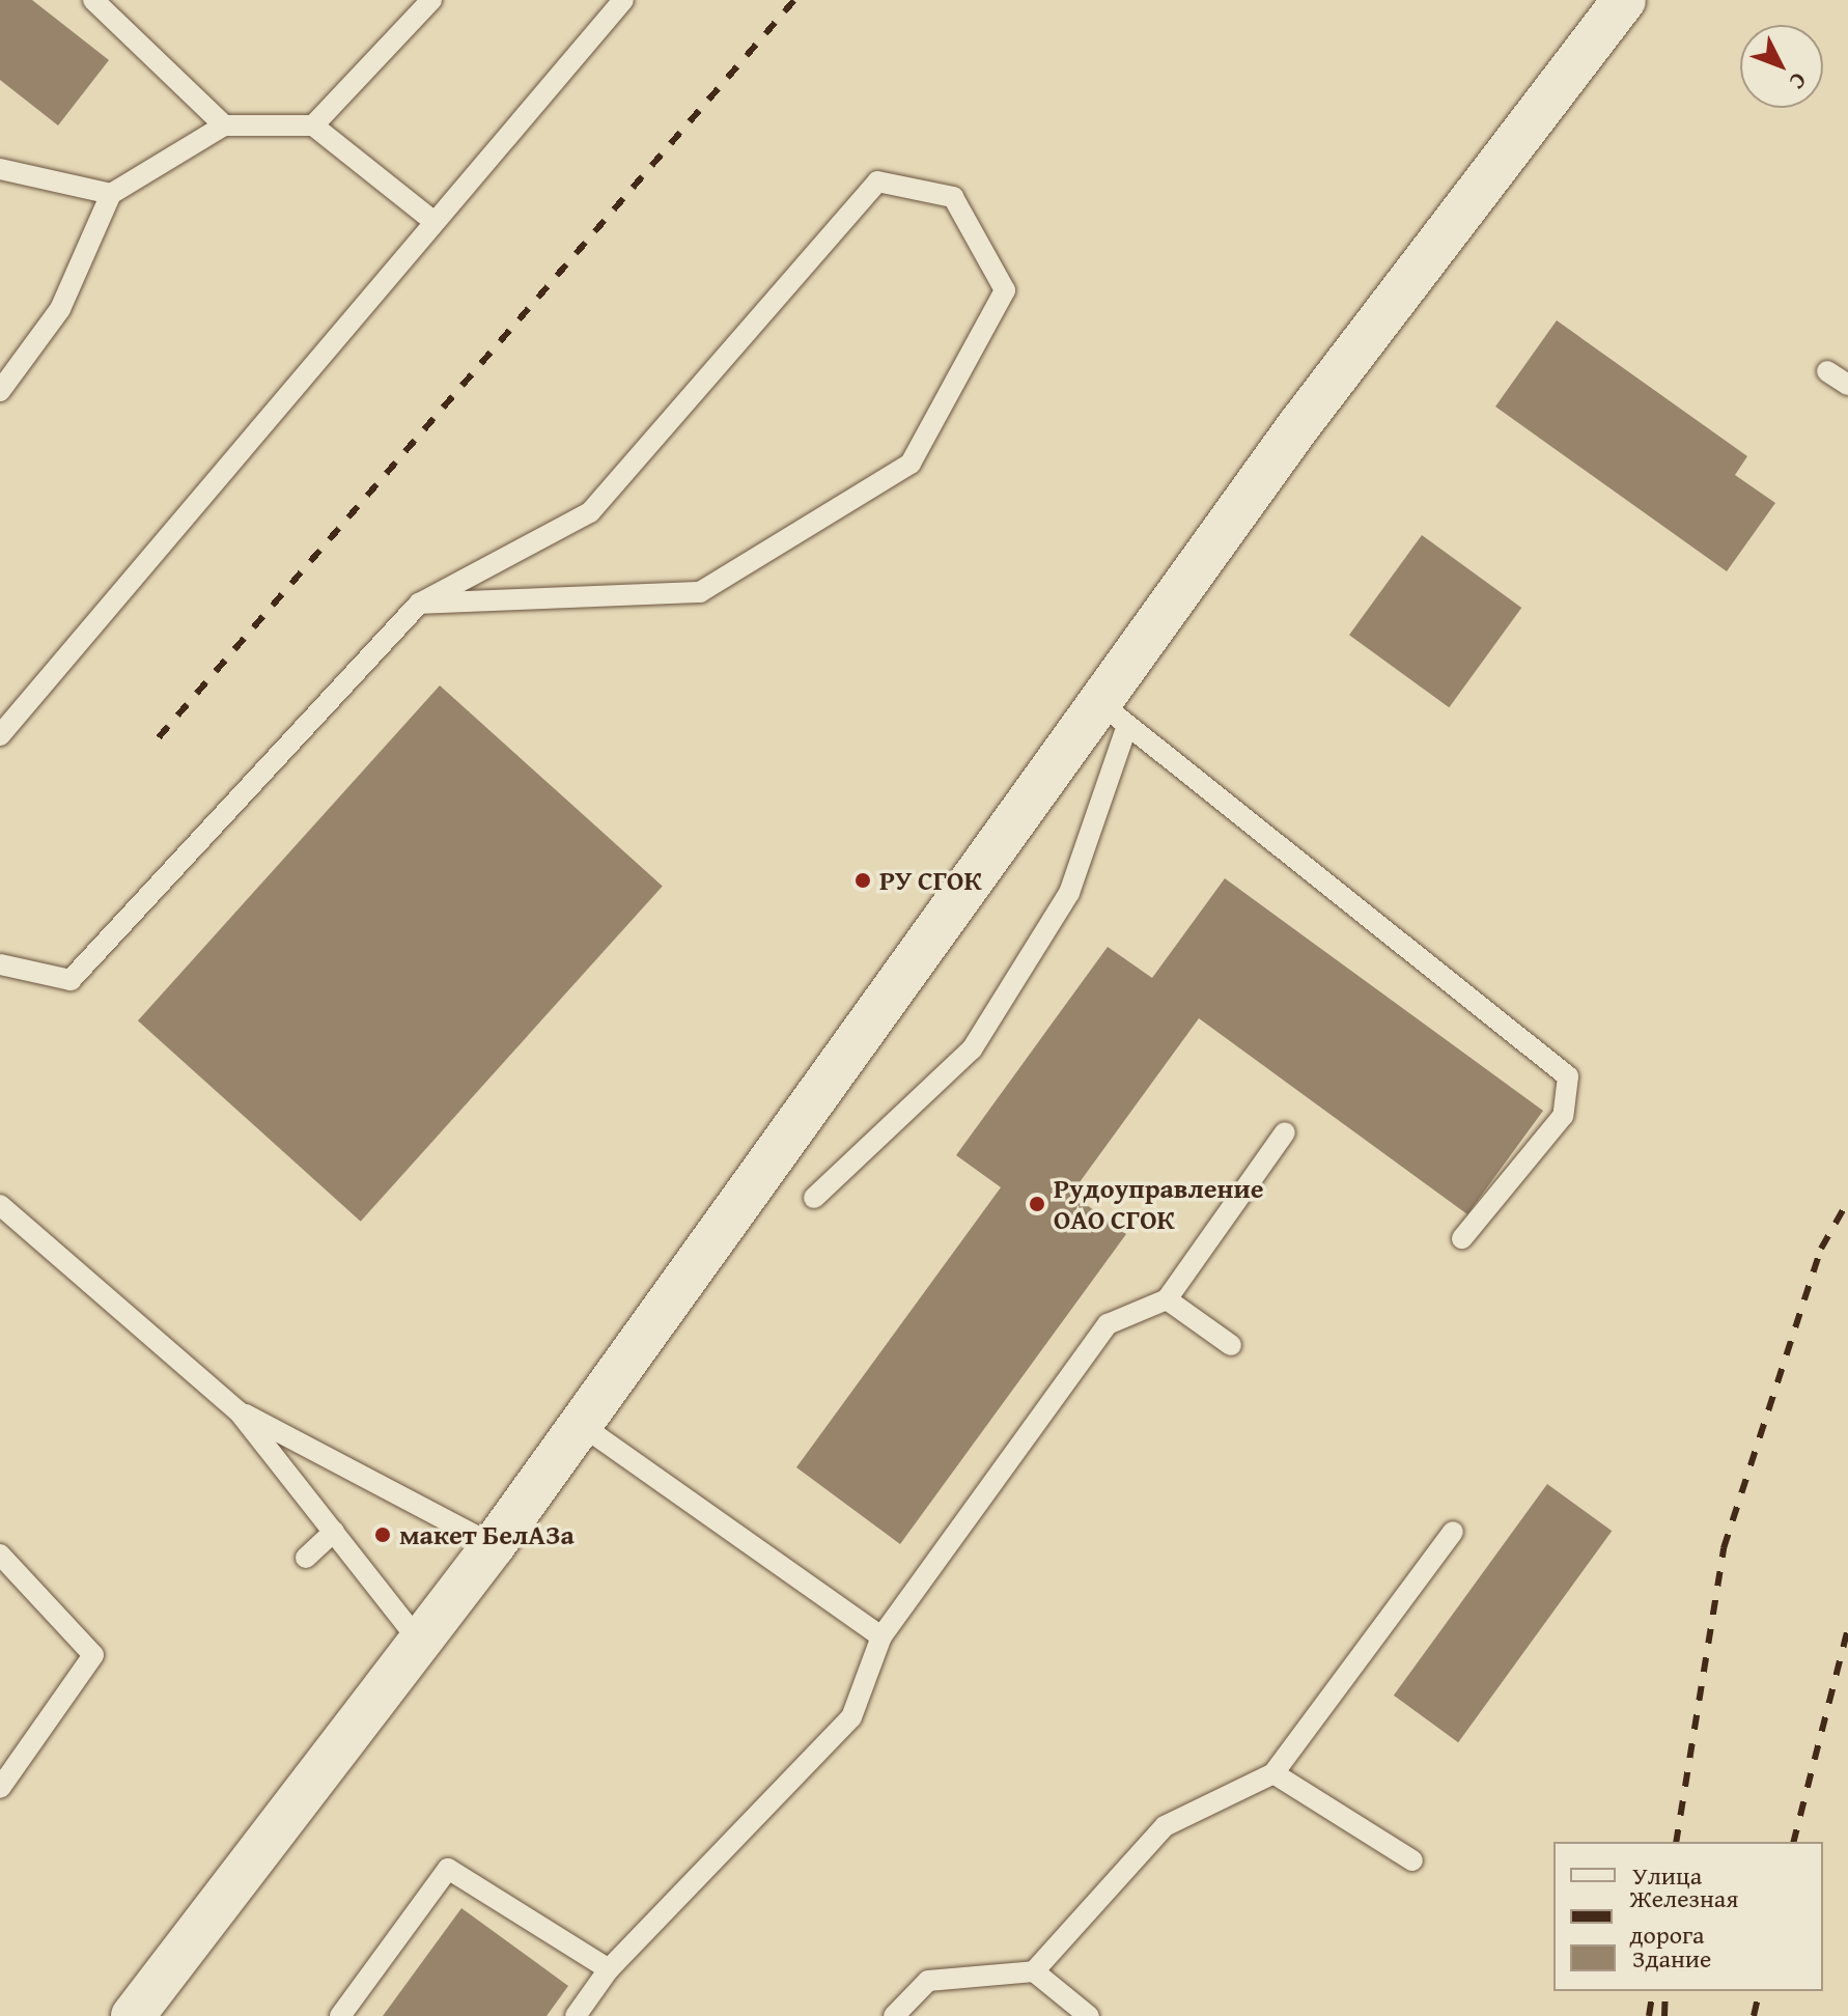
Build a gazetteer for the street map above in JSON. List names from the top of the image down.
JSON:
{
  "places": ["РУ СГОК", "Рудоуправление ОАО СГОК", "макет БелАЗа"],
  "legend": ["Улица", "Железная дорога", "Здание"],
  "north": "bottom right"
}
